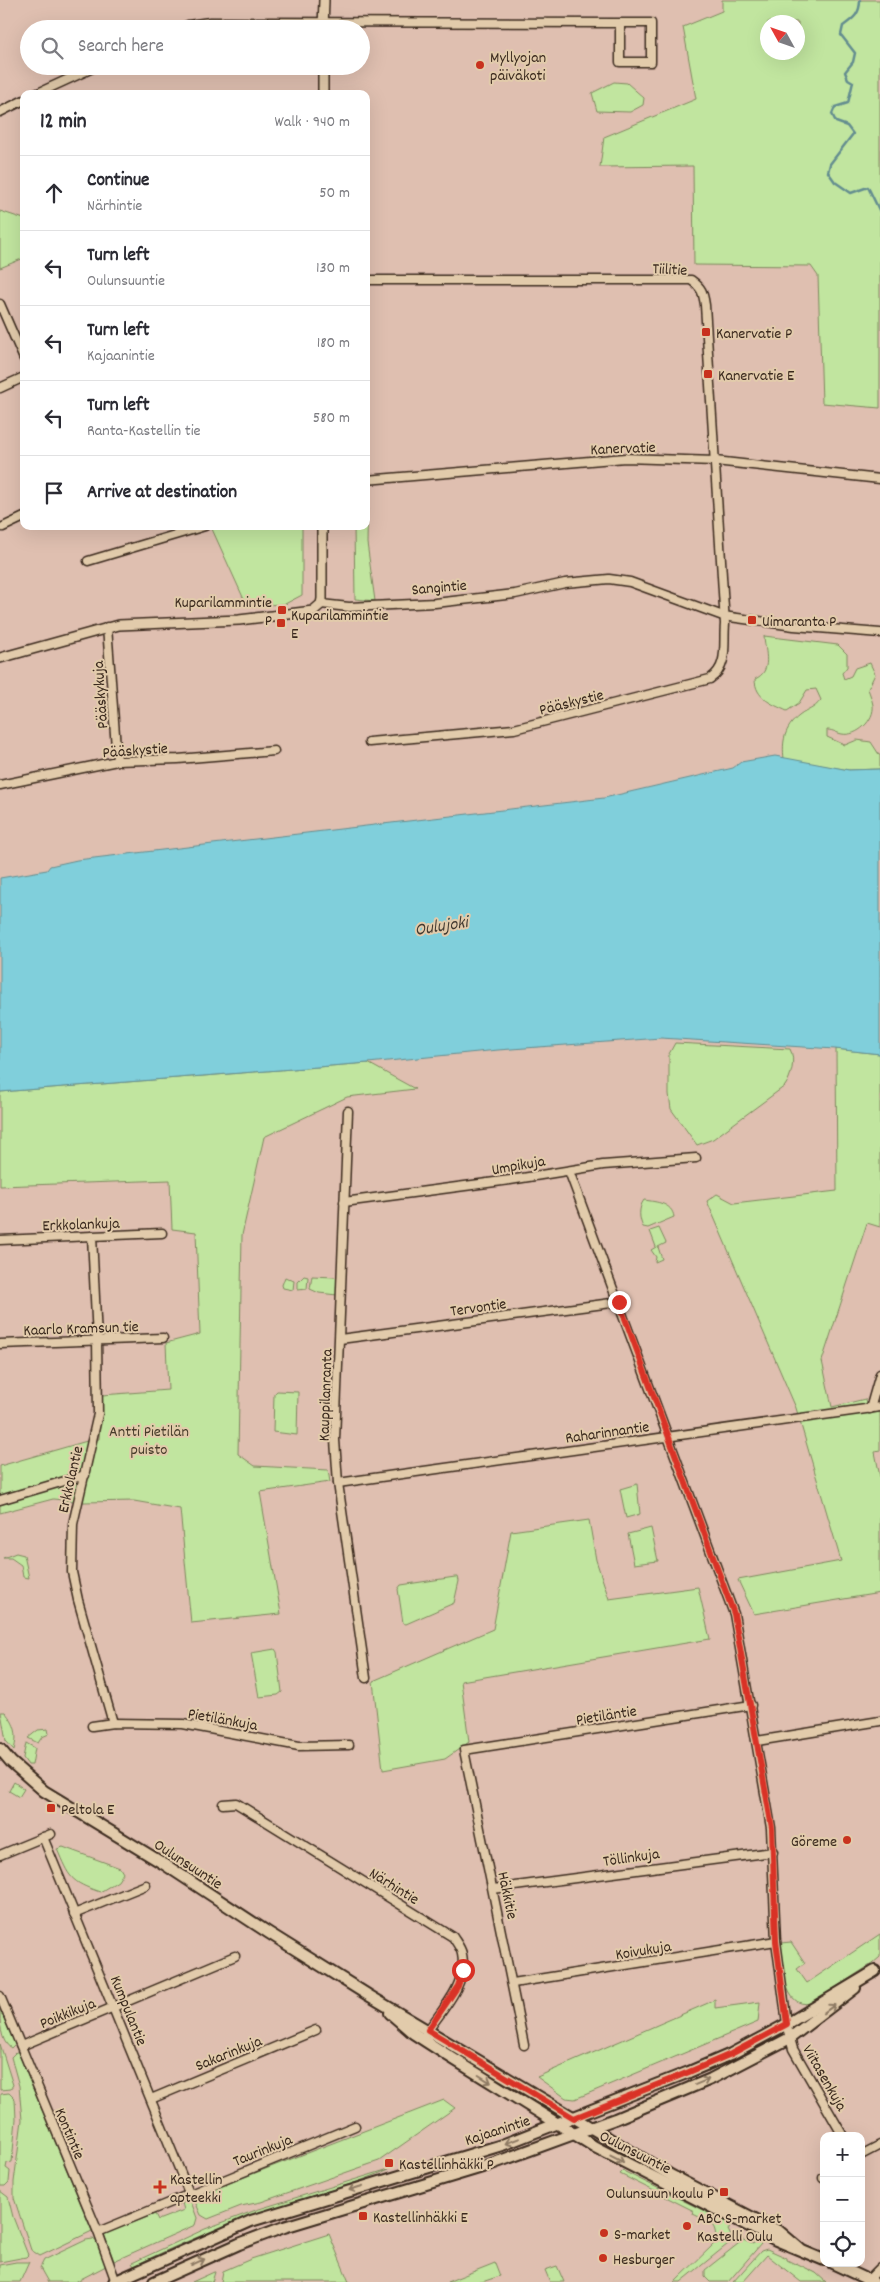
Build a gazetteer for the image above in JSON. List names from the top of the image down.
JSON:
{
  "streets": {
    "main road": ["Oulunsuuntie", "Kajaanintie"],
    "street": [
      "Tiilitie",
      "Kanervatie",
      "Sangintie",
      "Pääskykuja",
      "Pääskystie",
      "Umpikuja",
      "Erkkolankuja",
      "Tervontie",
      "Kaarlo Kramsun tie",
      "Kauppilanranta",
      "Raharinnantie",
      "Erkkolantie",
      "Pietiläntie",
      "Pietilänkuja",
      "Töllinkuja",
      "Närhintie",
      "Häkkitie",
      "Koivukuja",
      "Kumpulantie",
      "Poikkikuja",
      "Sakarinkuja",
      "Viitasenkuja",
      "Kontintie",
      "Taurinkuja"
    ]
  },
  "crossings": [
    ["Tiilitie", "Kanervatie"],
    ["Tiilitie", "Sangintie"],
    ["Tiilitie", "Pääskystie"],
    ["Sangintie", "Pääskystie"],
    ["Pääskykuja", "Pääskystie"],
    ["Umpikuja", "Kauppilanranta"],
    ["Umpikuja", "Viitasenkuja"],
    ["Erkkolankuja", "Erkkolantie"],
    ["Tervontie", "Kauppilanranta"],
    ["Tervontie", "Viitasenkuja"],
    ["Kaarlo Kramsun tie", "Erkkolantie"],
    ["Kauppilanranta", "Raharinnantie"],
    ["Raharinnantie", "Viitasenkuja"],
    ["Erkkolantie", "Pietilänkuja"],
    ["Pietiläntie", "Häkkitie"],
    ["Pietiläntie", "Viitasenkuja"],
    ["Töllinkuja", "Häkkitie"],
    ["Töllinkuja", "Viitasenkuja"],
    ["Oulunsuuntie", "Närhintie"],
    ["Oulunsuuntie", "Kajaanintie"],
    ["Häkkitie", "Koivukuja"],
    ["Koivukuja", "Viitasenkuja"],
    ["Kumpulantie", "Poikkikuja"],
    ["Kumpulantie", "Sakarinkuja"],
    ["Kumpulantie", "Taurinkuja"],
    ["Poikkikuja", "Kontintie"],
    ["Viitasenkuja", "Kajaanintie"],
    ["Kajaanintie", "Kontintie"],
    ["Kontintie", "Taurinkuja"]
  ],
  "water": ["Oulujoki"],
  "parks": ["Antti Pietilän puisto"],
  "places": {
    "other": [
      "Myllyojan päiväkoti",
      "Göreme",
      "ABC S-market Kastelli Oulu",
      "S-market",
      "Hesburger"
    ],
    "transit": [
      "Kanervatie P",
      "Kanervatie E",
      "Kuparilammintie P",
      "Uimaranta P",
      "Kuparilammintie E",
      "Peltola E",
      "Kastellinhäkki P",
      "Oulunsuun koulu P",
      "Kastellinhäkki E"
    ],
    "health": ["Kastellin apteekki"]
  },
  "north": "top left",
  "page": {
    "search": "Search here",
    "heading": ["12 min", "Walk · 940 m"],
    "list": [
      ["Continue", "Närhintie", "50 m"],
      ["Turn left", "Oulunsuuntie", "130 m"],
      ["Turn left", "Kajaanintie", "180 m"],
      ["Turn left", "Ranta-Kastellin tie", "580 m"],
      "Arrive at destination"
    ],
    "map_buttons": ["+", "−"]
  }
}
